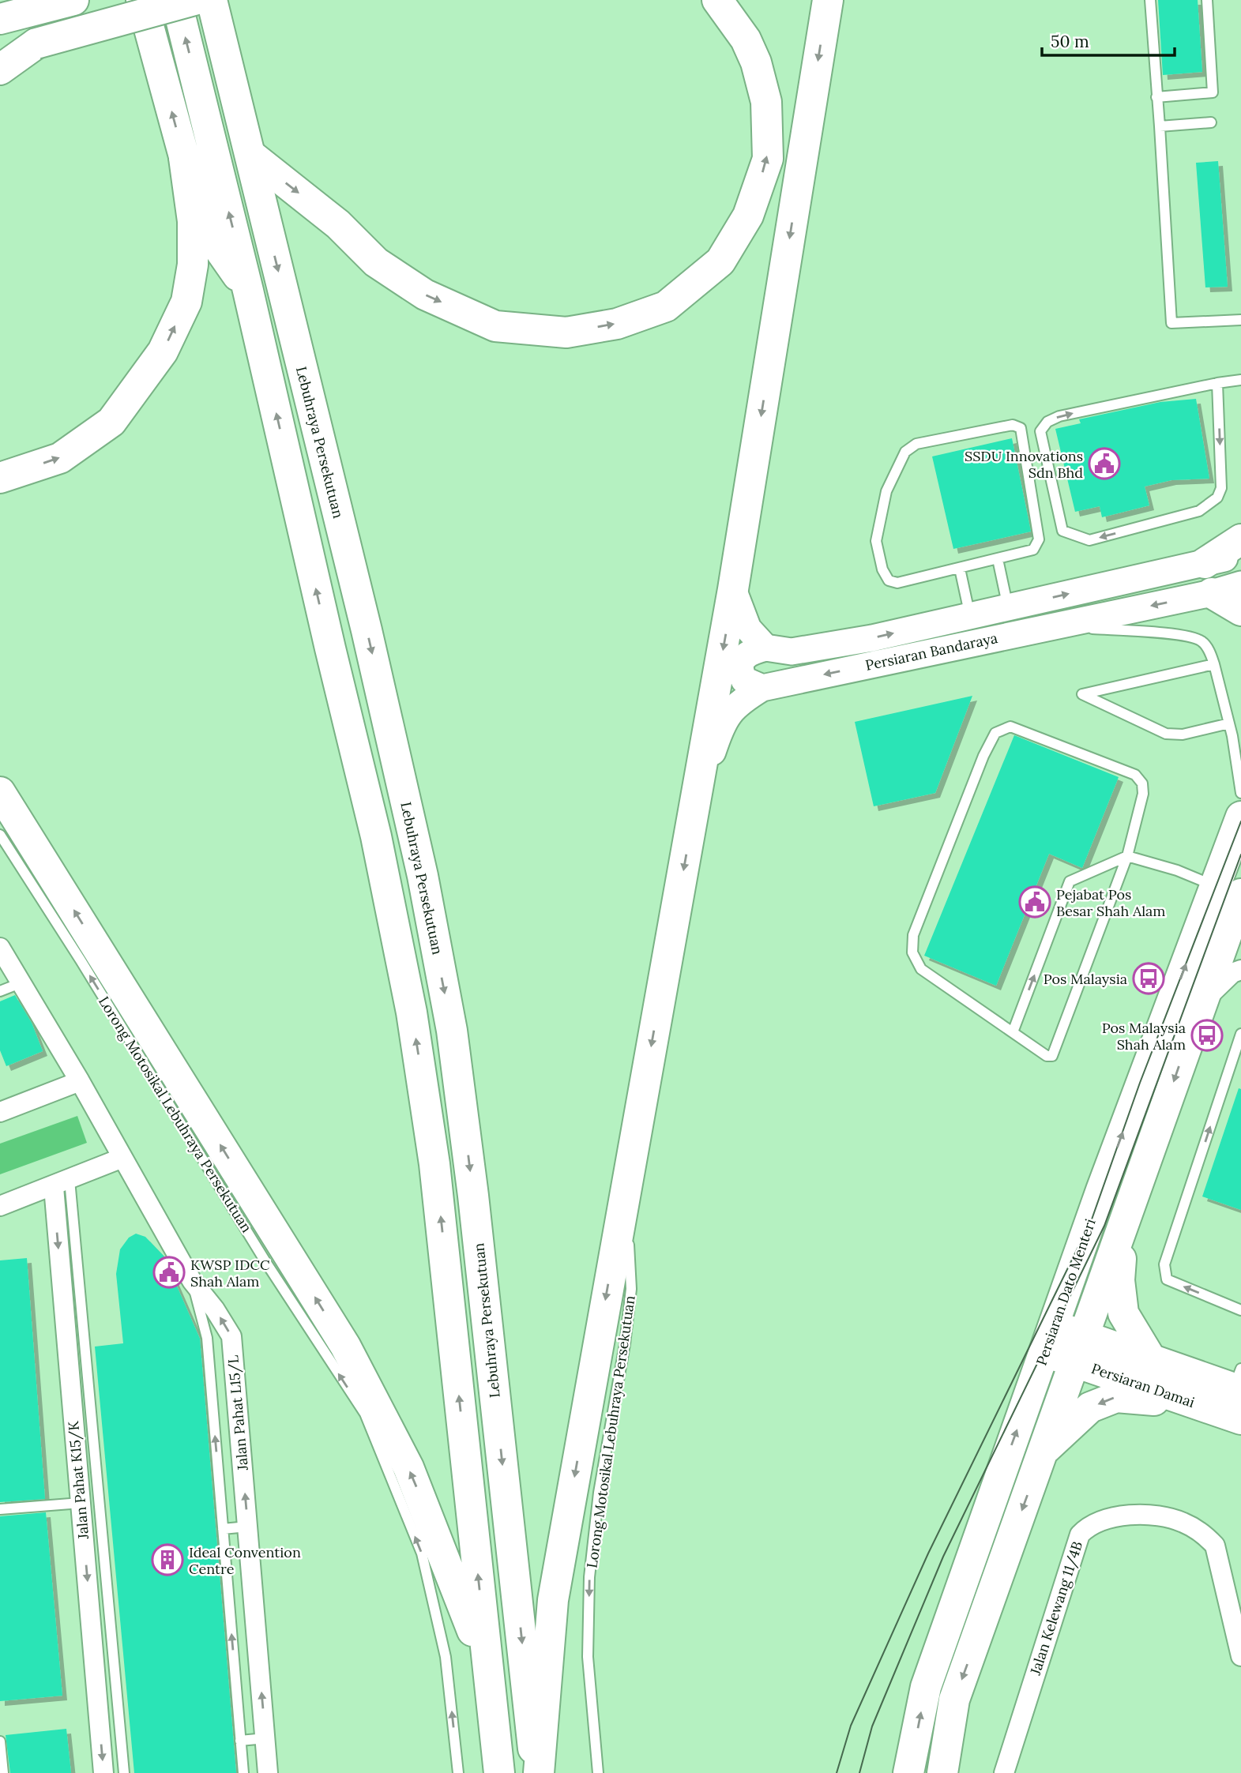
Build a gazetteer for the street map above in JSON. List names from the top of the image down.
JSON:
{
  "streets": {
    "main road": [
      "Lebuhraya Persekutuan",
      "Persiaran Bandaraya",
      "Persiaran Dato Menteri",
      "Persiaran Damai"
    ],
    "street": ["Jalan Pahat L15/L", "Jalan Pahat K15/K", "Jalan Kelewang 11/4B"],
    "lane": ["Lorong Motosikal Lebuhraya Persekutuan"]
  },
  "crossings": [
    ["Persiaran Dato Menteri", "Persiaran Damai"]
  ],
  "one_way": ["Jalan Pahat L15/L", "Jalan Pahat K15/K"],
  "places": {
    "public building": ["SSDU Innovations Sdn Bhd", "Pejabat Pos Besar Shah Alam", "KWSP IDCC Shah Alam"],
    "bus stop": ["Pos Malaysia", "Pos Malaysia Shah Alam"],
    "building": ["Ideal Convention Centre"]
  },
  "scale_bar": "50 m"
}
